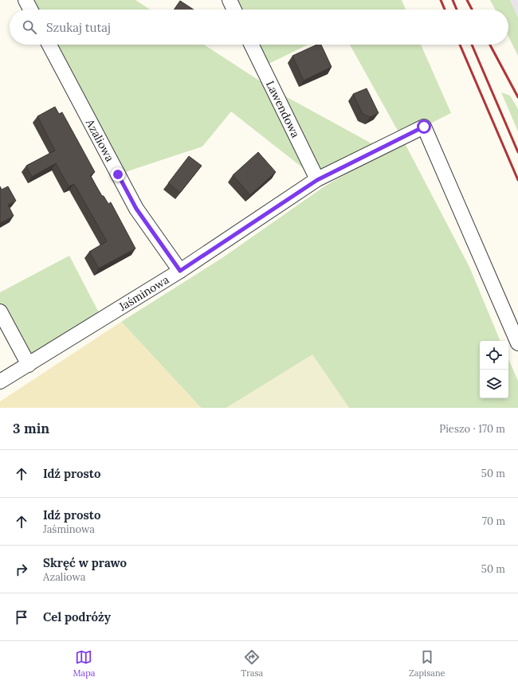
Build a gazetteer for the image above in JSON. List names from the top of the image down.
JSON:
{
  "streets": {
    "street": ["Lawendowa", "Azaliowa", "Jaśminowa"]
  },
  "crossings": [
    ["Lawendowa", "Jaśminowa"],
    ["Azaliowa", "Jaśminowa"]
  ],
  "page": {
    "search": "Szukaj tutaj",
    "heading": ["3 min", "Pieszo · 170 m"],
    "list": [
      ["Idź prosto", "50 m"],
      ["Idź prosto", "Jaśminowa", "70 m"],
      ["Skręć w prawo", "Azaliowa", "50 m"],
      "Cel podróży"
    ],
    "nav": ["Mapa", "Trasa", "Zapisane"]
  }
}
